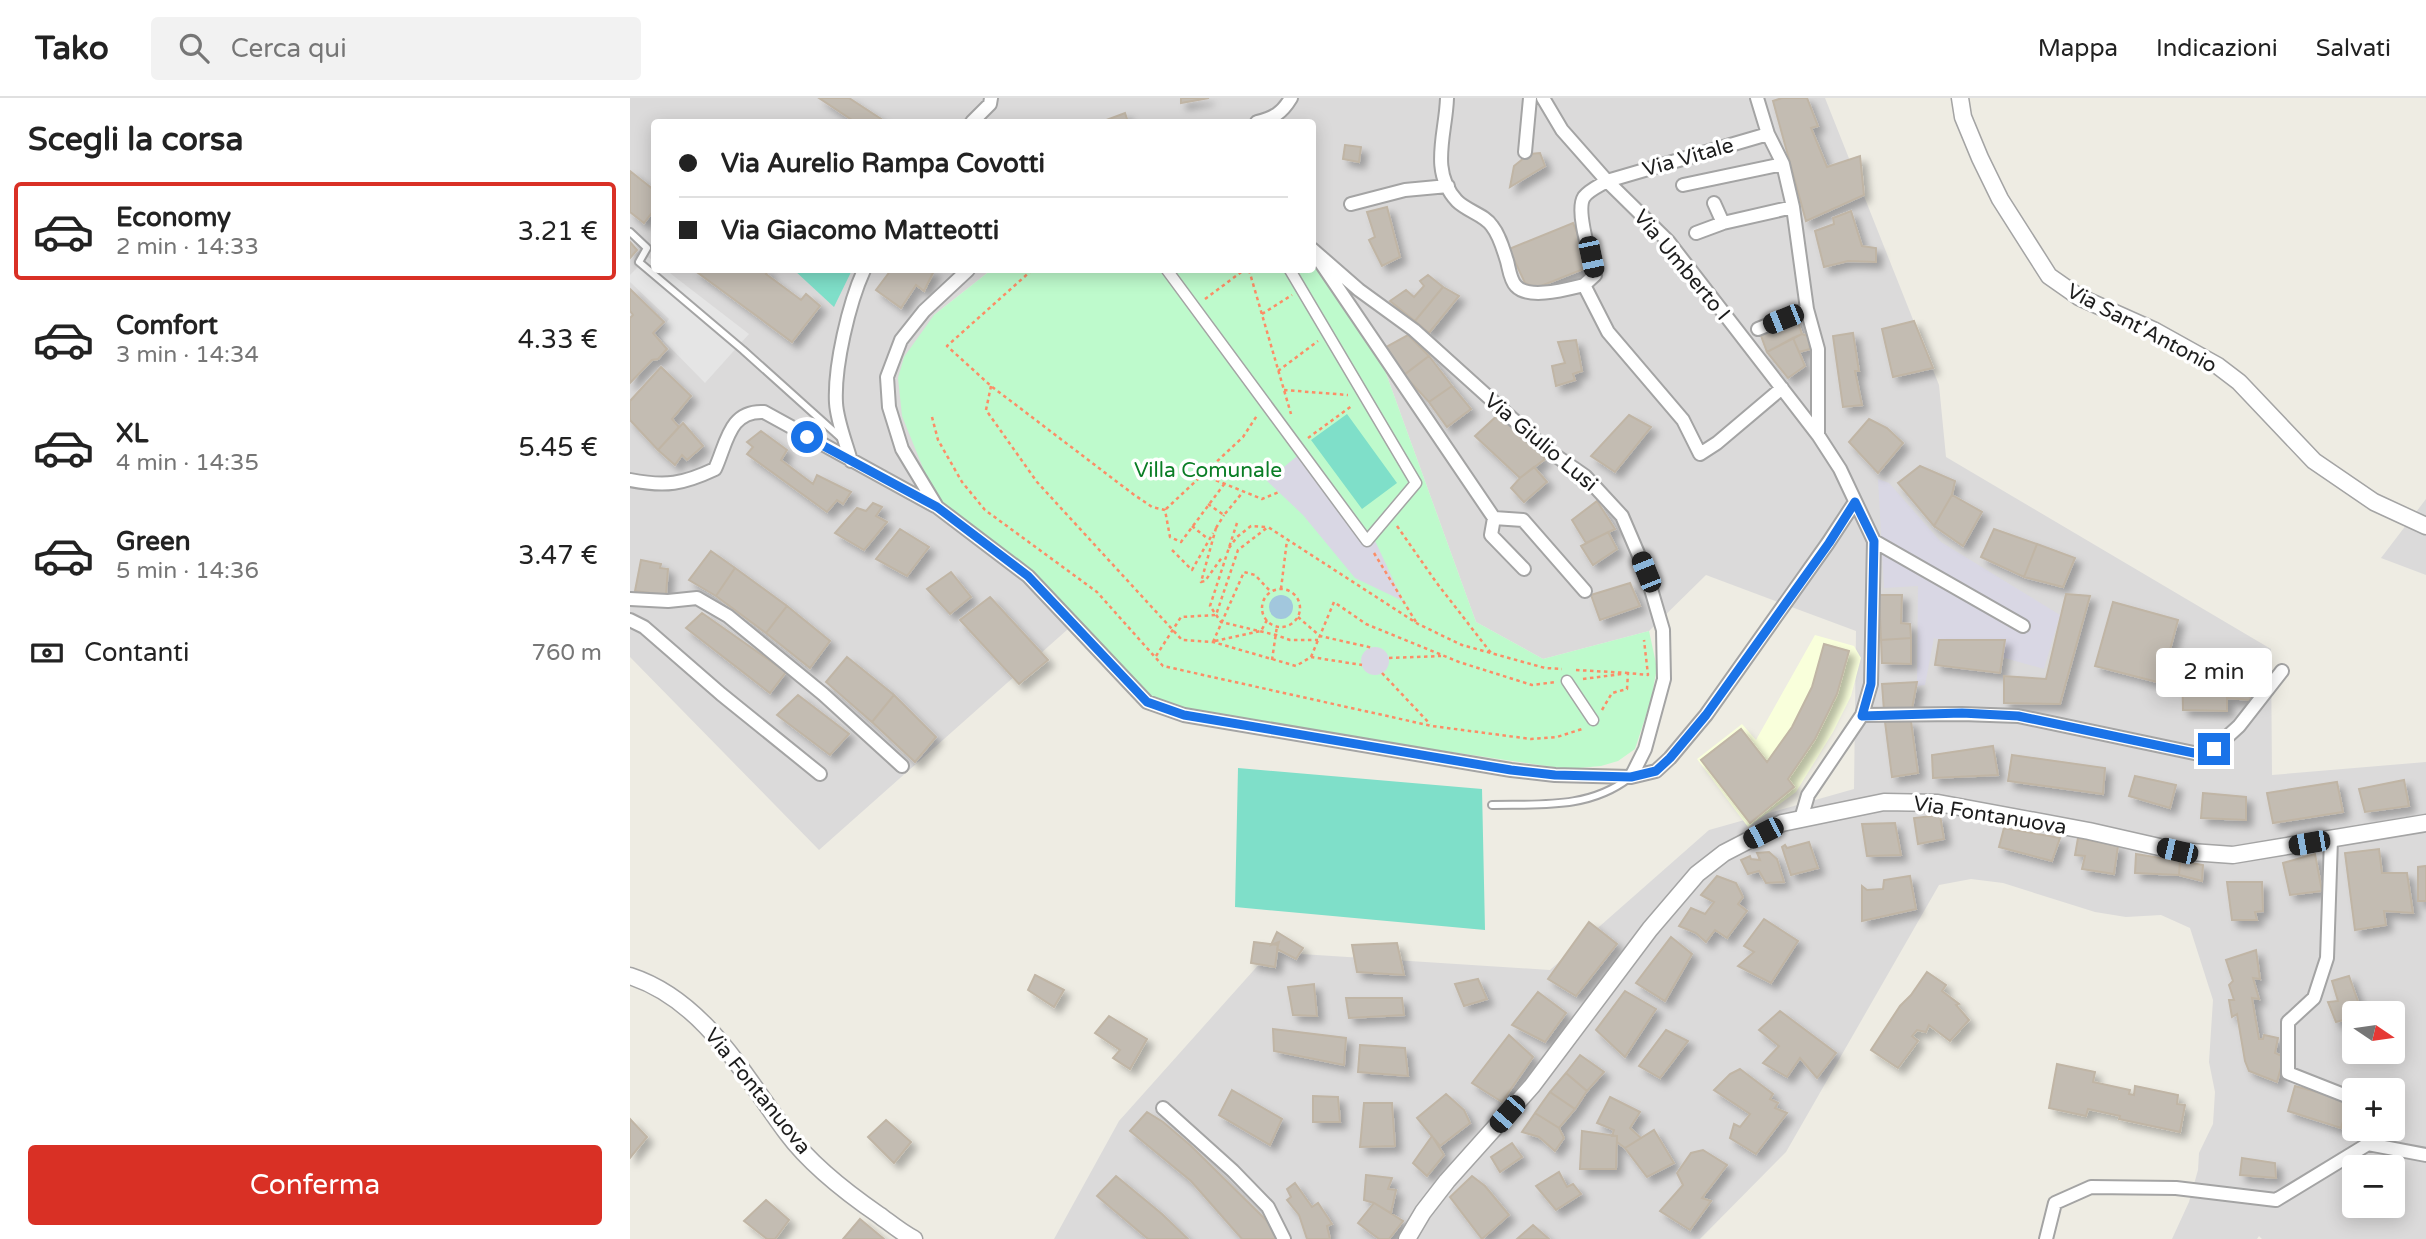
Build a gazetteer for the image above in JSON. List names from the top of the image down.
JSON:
{
  "streets": {
    "street": [
      "Via Vitale",
      "Via Umberto I",
      "Via Sant'Antonio",
      "Via Giulio Lusi",
      "Via Fontanuova"
    ]
  },
  "crossings": [
    ["Via Vitale", "Via Umberto I"]
  ],
  "parks": ["Villa Comunale"],
  "north": "right",
  "page": {
    "header": "Tako",
    "search": "Cerca qui",
    "nav": ["Mappa", "Indicazioni", "Salvati"],
    "heading": "Scegli la corsa",
    "banner": ["Via Aurelio Rampa Covotti", "Via Giacomo Matteotti"],
    "list": [
      {
        "name": "Economy",
        "note": "2 min · 14:33",
        "value": "3.21 €"
      },
      {
        "name": "Comfort",
        "note": "3 min · 14:34",
        "value": "4.33 €"
      },
      {
        "name": "XL",
        "note": "4 min · 14:35",
        "value": "5.45 €"
      },
      {
        "name": "Green",
        "note": "5 min · 14:36",
        "value": "3.47 €"
      }
    ],
    "pay": ["Contanti", "760 m"],
    "bubble": "2 min",
    "map_buttons": ["+", "−"],
    "buttons": "Conferma"
  }
}
